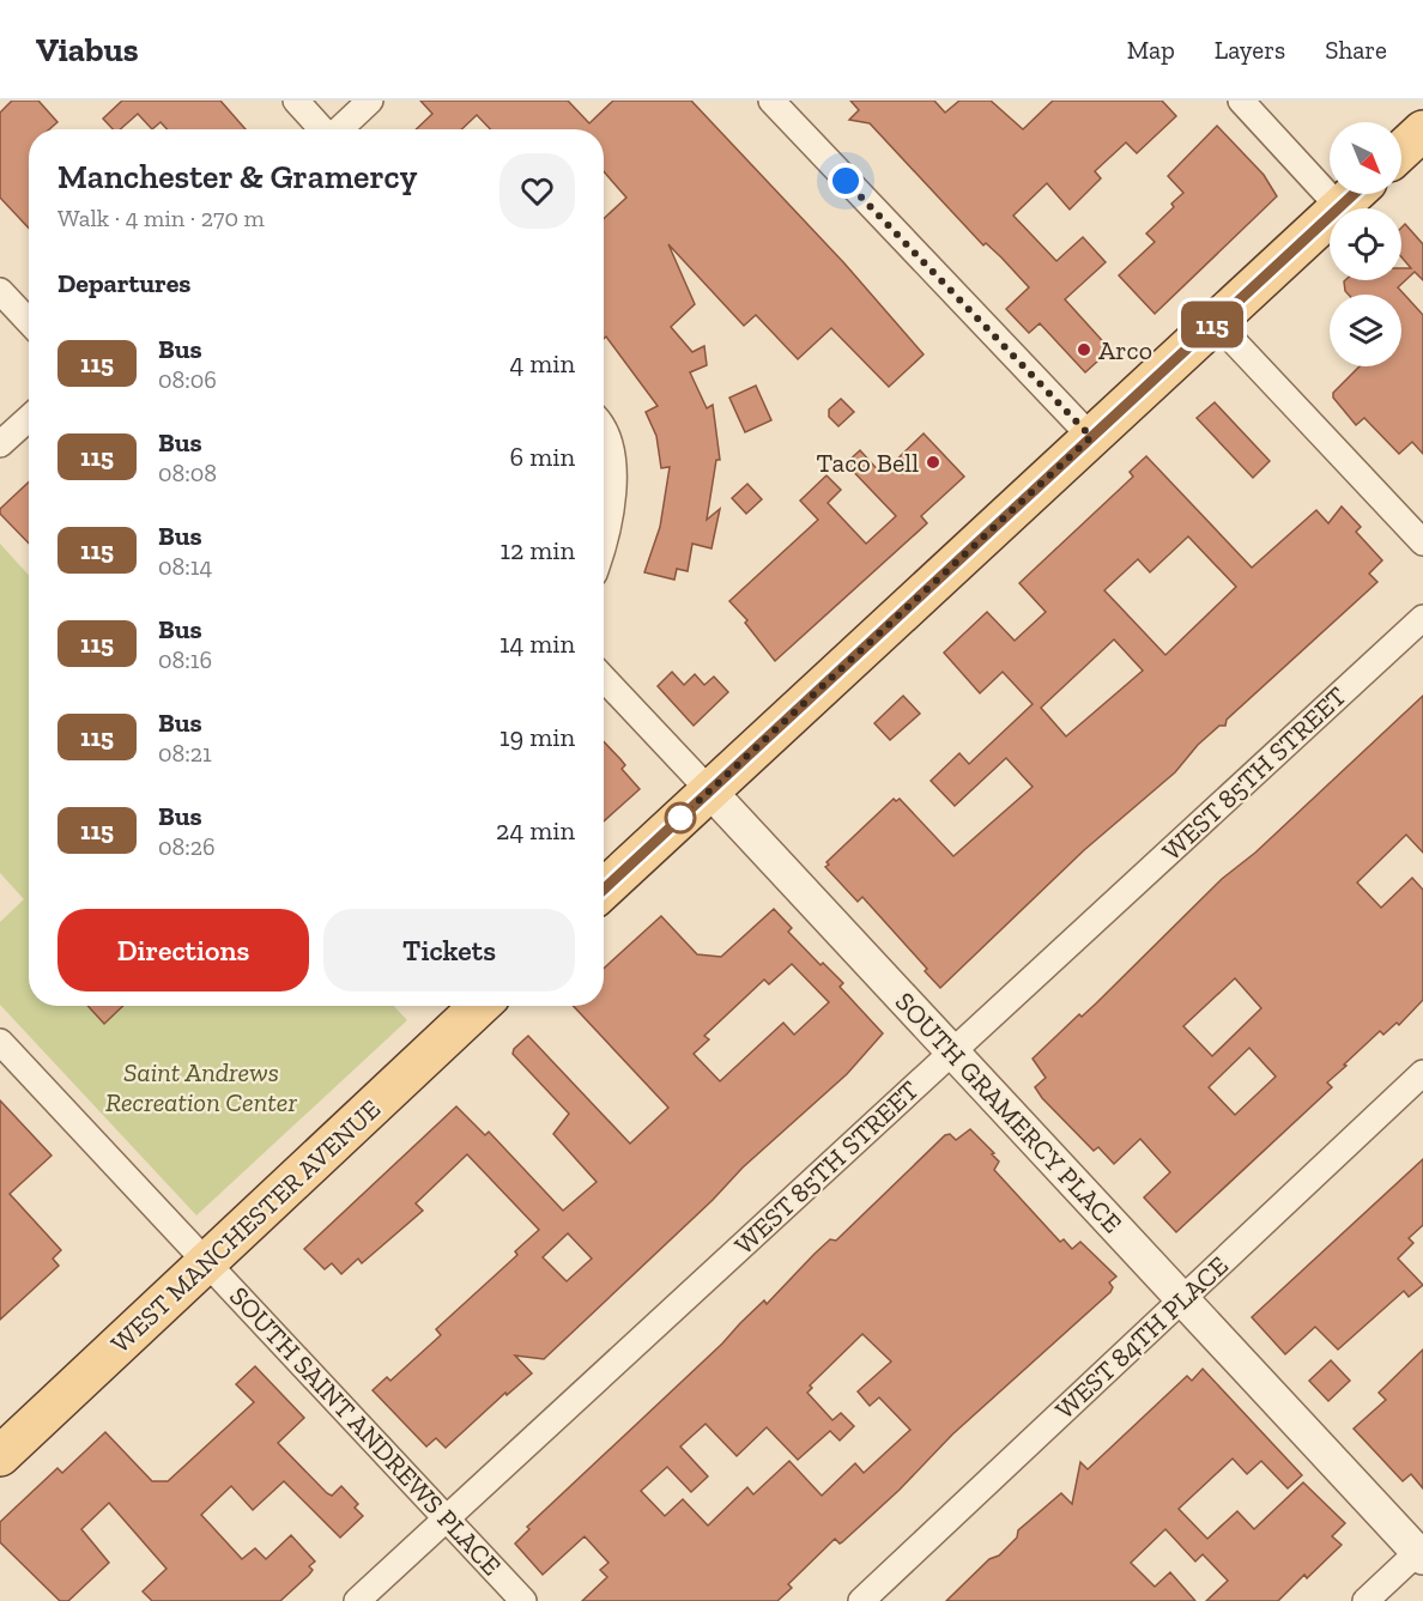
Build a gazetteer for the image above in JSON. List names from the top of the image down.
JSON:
{
  "streets": {
    "main road": ["WEST MANCHESTER AVENUE"],
    "street": [
      "WEST 85TH STREET",
      "SOUTH GRAMERCY PLACE",
      "WEST 84TH PLACE",
      "SOUTH SAINT ANDREWS PLACE"
    ]
  },
  "crossings": [
    ["WEST 85TH STREET", "SOUTH GRAMERCY PLACE"],
    ["WEST 85TH STREET", "SOUTH SAINT ANDREWS PLACE"],
    ["SOUTH GRAMERCY PLACE", "WEST 84TH PLACE"],
    ["WEST MANCHESTER AVENUE", "SOUTH SAINT ANDREWS PLACE"]
  ],
  "parks": ["Saint Andrews Recreation Center"],
  "places": ["Arco", "Taco Bell"],
  "lines": ["bus line 115"],
  "north": "bottom right",
  "page": {
    "header": "Viabus",
    "nav": ["Map", "Layers", "Share"],
    "on_map": "115",
    "heading": [
      ["Manchester & Gramercy", "Walk · 4 min · 270 m"],
      "Departures"
    ],
    "list": [
      {
        "mark": "115",
        "name": "Bus",
        "note": "08:06",
        "value": "4 min"
      },
      {
        "mark": "115",
        "name": "Bus",
        "note": "08:08",
        "value": "6 min"
      },
      {
        "mark": "115",
        "name": "Bus",
        "note": "08:14",
        "value": "12 min"
      },
      {
        "mark": "115",
        "name": "Bus",
        "note": "08:16",
        "value": "14 min"
      },
      {
        "mark": "115",
        "name": "Bus",
        "note": "08:21",
        "value": "19 min"
      },
      {
        "mark": "115",
        "name": "Bus",
        "note": "08:26",
        "value": "24 min"
      }
    ],
    "buttons": ["Directions", "Tickets"]
  }
}
